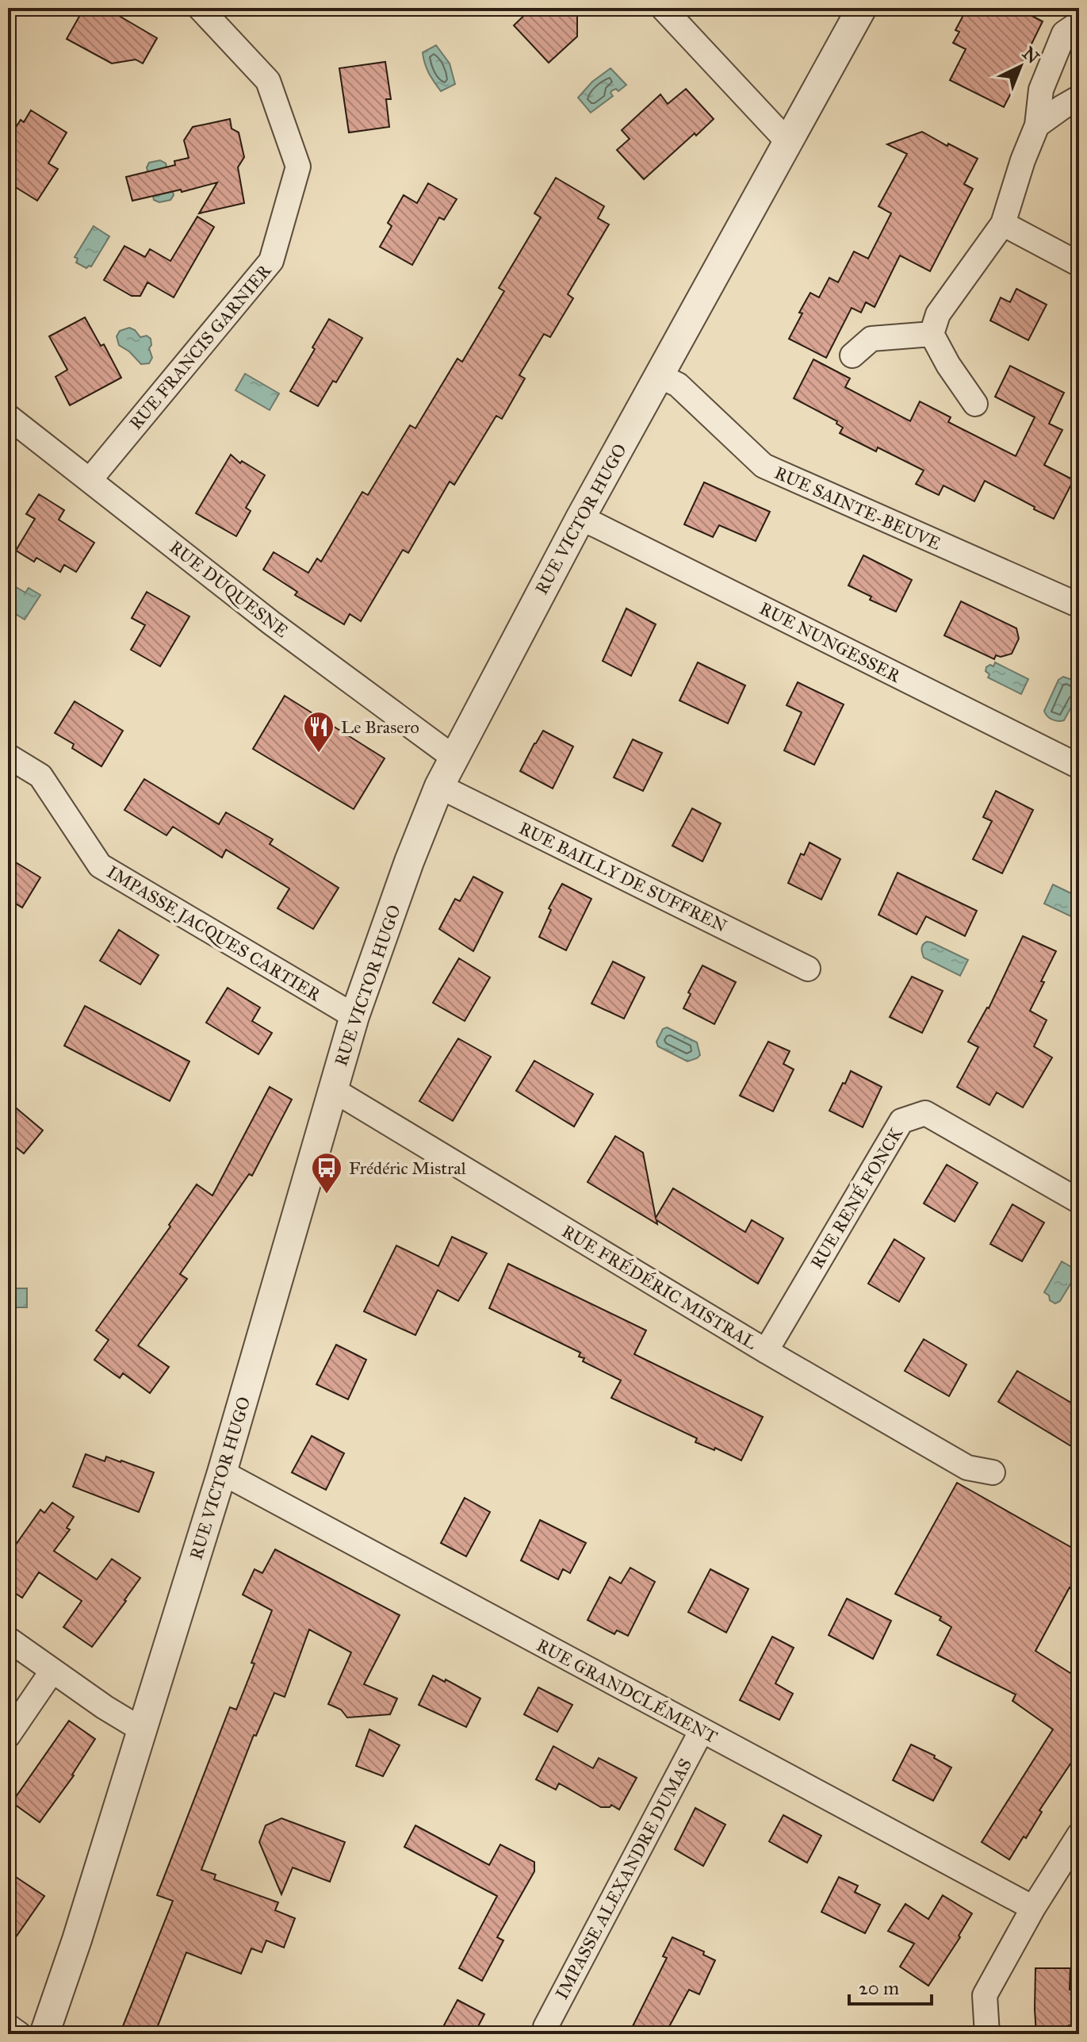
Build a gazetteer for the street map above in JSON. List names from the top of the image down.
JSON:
{
  "streets": {
    "street": [
      "RUE FRANCIS GARNIER",
      "RUE SAINTE-BEUVE",
      "RUE VICTOR HUGO",
      "RUE DUQUESNE",
      "RUE NUNGESSER",
      "RUE BAILLY DE SUFFREN",
      "IMPASSE JACQUES CARTIER",
      "RUE RENÉ FONCK",
      "RUE FRÉDÉRIC MISTRAL",
      "RUE GRANDCLÉMENT",
      "IMPASSE ALEXANDRE DUMAS"
    ]
  },
  "crossings": [
    ["RUE FRANCIS GARNIER", "RUE DUQUESNE"],
    ["RUE SAINTE-BEUVE", "RUE VICTOR HUGO"],
    ["RUE VICTOR HUGO", "RUE DUQUESNE"],
    ["RUE VICTOR HUGO", "RUE NUNGESSER"],
    ["RUE VICTOR HUGO", "RUE BAILLY DE SUFFREN"],
    ["RUE VICTOR HUGO", "IMPASSE JACQUES CARTIER"],
    ["RUE VICTOR HUGO", "RUE FRÉDÉRIC MISTRAL"],
    ["RUE VICTOR HUGO", "RUE GRANDCLÉMENT"],
    ["RUE RENÉ FONCK", "RUE FRÉDÉRIC MISTRAL"],
    ["RUE GRANDCLÉMENT", "IMPASSE ALEXANDRE DUMAS"]
  ],
  "places": {
    "restaurant": ["Le Brasero"],
    "bus stop": ["Frédéric Mistral"]
  },
  "scale_bar": "20 m",
  "north": "top right"
}
